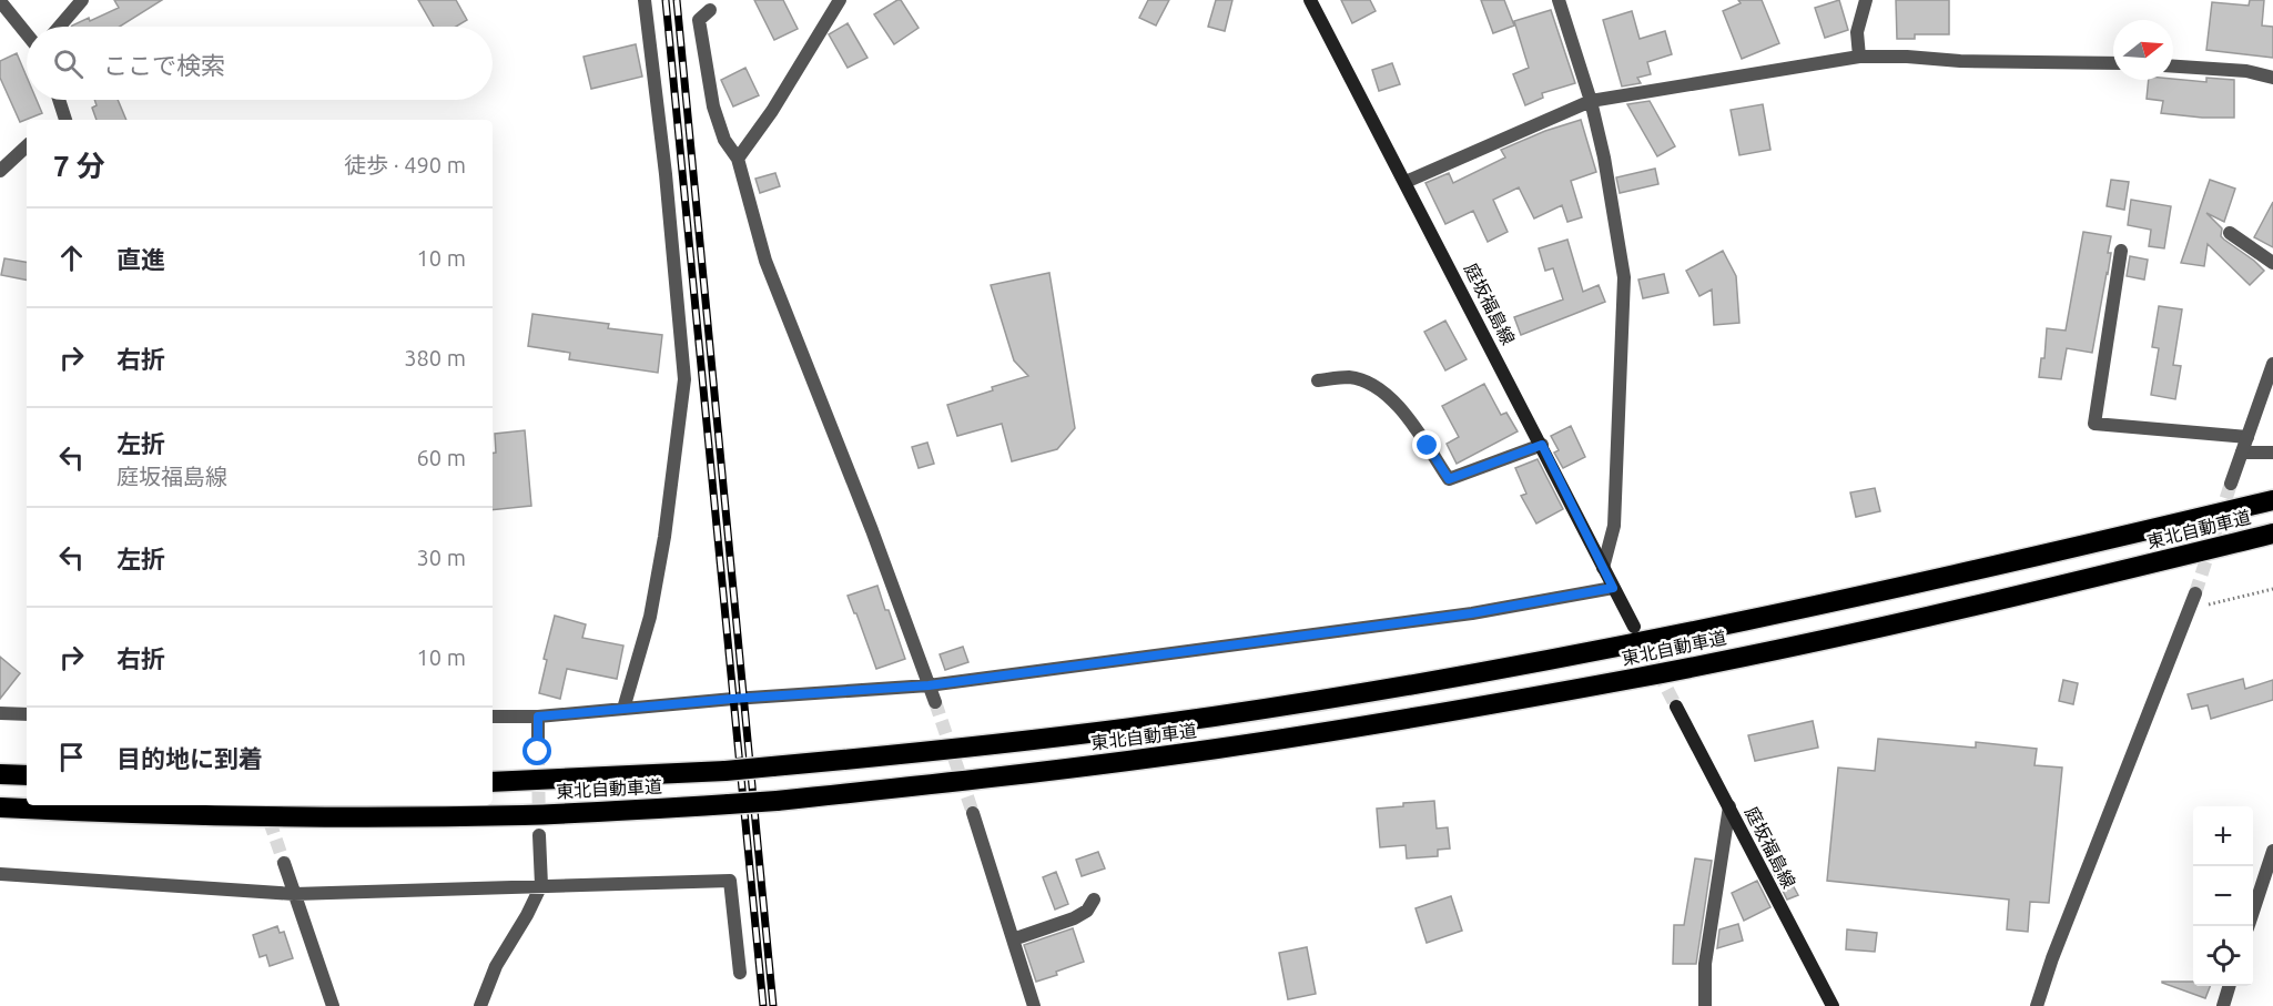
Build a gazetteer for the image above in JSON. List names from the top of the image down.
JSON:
{
  "streets": {
    "highway": ["東北自動車道"],
    "main road": ["庭坂福島線"]
  },
  "north": "right",
  "page": {
    "search": "ここで検索",
    "heading": ["7 分", "徒歩 · 490 m"],
    "list": [
      ["直進", "10 m"],
      ["右折", "380 m"],
      ["左折", "庭坂福島線", "60 m"],
      ["左折", "30 m"],
      ["右折", "10 m"],
      "目的地に到着"
    ],
    "map_buttons": ["+", "−"]
  }
}
